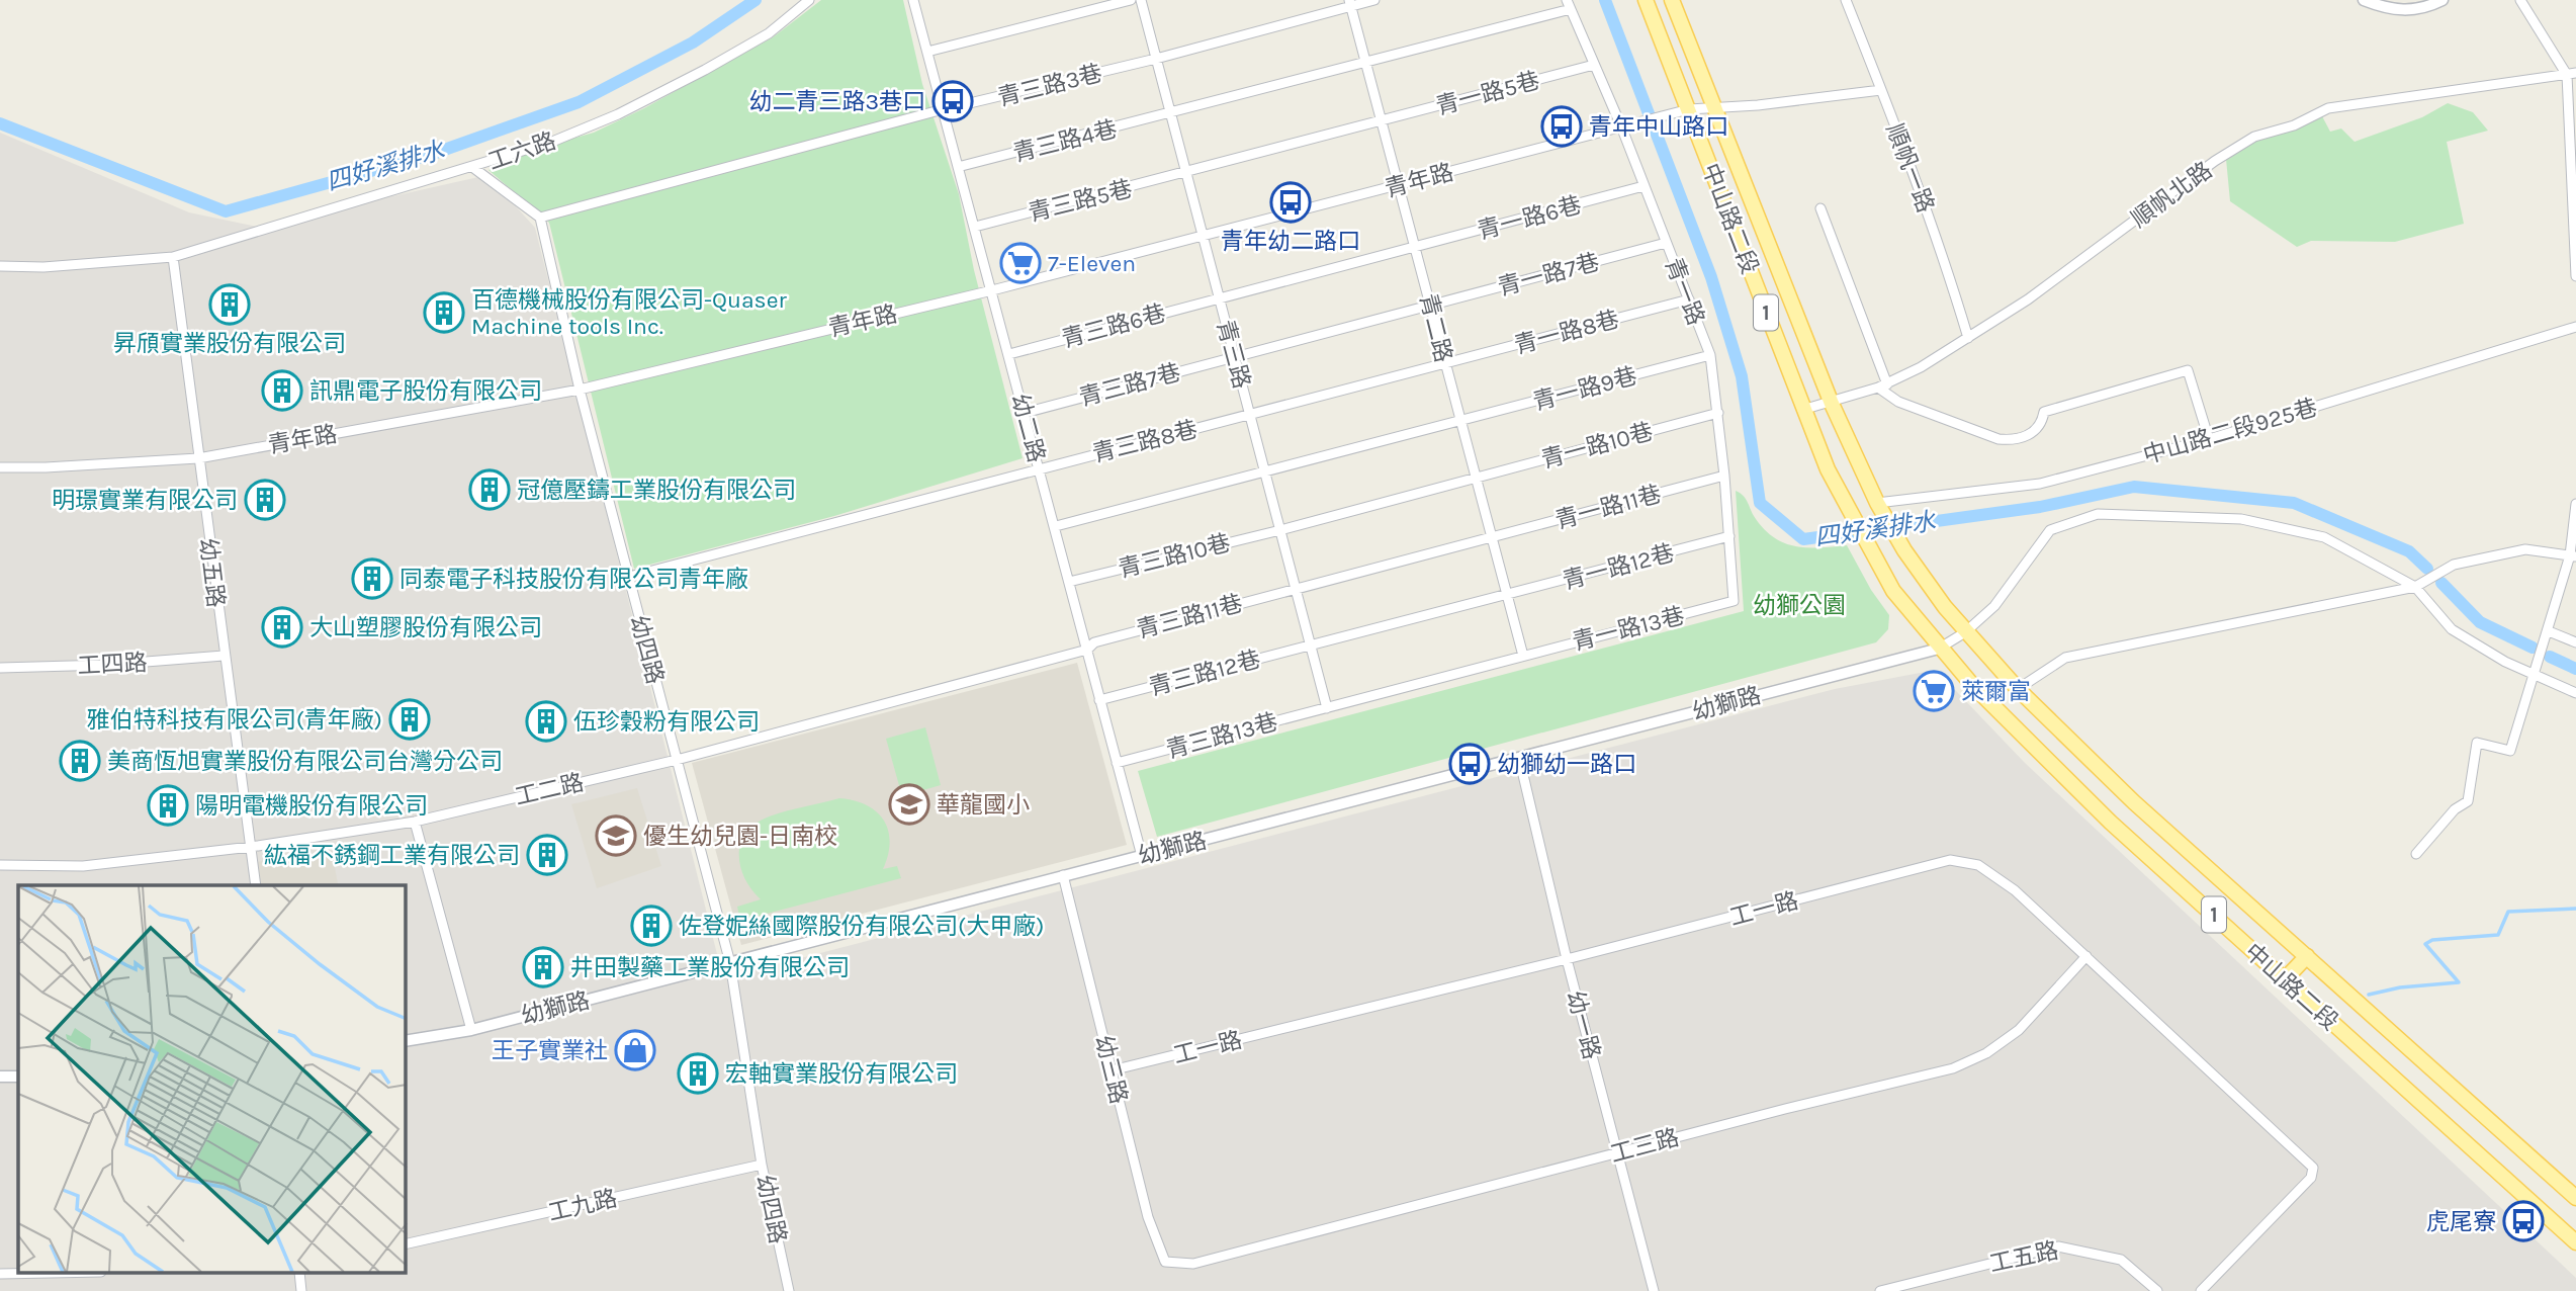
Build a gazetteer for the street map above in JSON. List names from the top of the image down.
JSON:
{
  "streets": {
    "main road": ["中山路二段", "1"],
    "street": [
      "青三路3巷",
      "青一路5巷",
      "青三路4巷",
      "工六路",
      "順帆一路",
      "青年路",
      "順帆北路",
      "青三路5巷",
      "青一路6巷",
      "青一路7巷",
      "青一路",
      "青三路6巷",
      "青二路",
      "青一路8巷",
      "青三路",
      "青三路7巷",
      "青一路9巷",
      "幼二路",
      "中山路二段925巷",
      "青三路8巷",
      "青一路10巷",
      "青一路11巷",
      "青三路10巷",
      "青一路12巷",
      "幼五路",
      "青三路11巷",
      "青一路13巷",
      "幼四路",
      "工四路",
      "青三路12巷",
      "幼獅路",
      "青三路13巷",
      "工二路",
      "工一路",
      "幼一路",
      "幼三路",
      "工三路",
      "工九路",
      "工五路"
    ]
  },
  "crossings": [
    ["青三路3巷", "青二路"],
    ["青三路3巷", "青三路"],
    ["青三路3巷", "幼二路"],
    ["青三路3巷", "幼四路"],
    ["青一路5巷", "青三路5巷"],
    ["青一路5巷", "青一路"],
    ["青一路5巷", "青二路"],
    ["青一路5巷", "青三路"],
    ["青三路4巷", "青一路"],
    ["青三路4巷", "青二路"],
    ["青三路4巷", "青三路"],
    ["青三路4巷", "幼二路"],
    ["工六路", "幼五路"],
    ["順帆一路", "青年路"],
    ["順帆一路", "順帆北路"],
    ["青年路", "中山路二段"],
    ["青年路", "青一路"],
    ["青年路", "青二路"],
    ["青年路", "青三路"],
    ["青年路", "幼二路"],
    ["青年路", "幼五路"],
    ["青年路", "幼四路"],
    ["順帆北路", "中山路二段"],
    ["青三路5巷", "青三路"],
    ["青三路5巷", "幼二路"],
    ["青一路6巷", "青一路"],
    ["青一路6巷", "青三路6巷"],
    ["青一路6巷", "青二路"],
    ["青一路6巷", "青三路"],
    ["中山路二段", "中山路二段925巷"],
    ["中山路二段", "幼獅路"],
    ["青一路7巷", "青一路"],
    ["青一路7巷", "青二路"],
    ["青一路7巷", "青三路"],
    ["青一路7巷", "青三路7巷"],
    ["青一路", "青一路8巷"],
    ["青一路", "青一路9巷"],
    ["青一路", "青一路10巷"],
    ["青一路", "青一路11巷"],
    ["青一路", "青一路12巷"],
    ["青一路", "青一路13巷"],
    ["青三路6巷", "青三路"],
    ["青三路6巷", "幼二路"],
    ["青二路", "青一路8巷"],
    ["青二路", "青一路9巷"],
    ["青二路", "青一路10巷"],
    ["青二路", "青一路11巷"],
    ["青二路", "青一路12巷"],
    ["青二路", "青一路13巷"],
    ["青一路8巷", "青三路"],
    ["青一路8巷", "青三路8巷"],
    ["青三路", "青三路7巷"],
    ["青三路", "青一路9巷"],
    ["青三路", "青三路8巷"],
    ["青三路", "青一路10巷"],
    ["青三路", "青一路11巷"],
    ["青三路", "青三路10巷"],
    ["青三路", "青一路12巷"],
    ["青三路", "青三路11巷"],
    ["青三路", "青一路13巷"],
    ["青三路", "青三路12巷"],
    ["青三路", "青三路13巷"],
    ["青三路7巷", "幼二路"],
    ["青一路9巷", "幼二路"],
    ["幼二路", "青三路8巷"],
    ["幼二路", "青三路10巷"],
    ["幼二路", "青三路11巷"],
    ["幼二路", "青三路12巷"],
    ["幼二路", "幼獅路"],
    ["幼二路", "青三路13巷"],
    ["幼二路", "工二路"],
    ["青三路8巷", "幼四路"],
    ["青一路10巷", "青三路10巷"],
    ["青一路11巷", "青三路11巷"],
    ["青一路12巷", "青三路12巷"],
    ["幼五路", "工四路"],
    ["幼五路", "工二路"],
    ["青三路11巷", "工二路"],
    ["青一路13巷", "青三路13巷"],
    ["幼四路", "幼獅路"],
    ["幼四路", "工二路"],
    ["幼四路", "工九路"],
    ["幼獅路", "幼一路"],
    ["幼獅路", "幼三路"],
    ["工一路", "幼一路"],
    ["工一路", "幼三路"],
    ["工一路", "工三路"],
    ["幼一路", "工三路"],
    ["幼三路", "工三路"]
  ],
  "water": ["四好溪排水"],
  "parks": ["幼獅公園"],
  "places": {
    "bus stop": [
      "幼二青三路3巷口",
      "青年中山路口",
      "青年幼二路口",
      "幼獅幼一路口",
      "虎尾寮"
    ],
    "supermarket": ["7-Eleven", "萊爾富"],
    "building": [
      "昇頎實業股份有限公司",
      "百德機械股份有限公司-Quaser Machine tools Inc.",
      "訊鼎電子股份有限公司",
      "冠億壓鑄工業股份有限公司",
      "明璟實業有限公司",
      "同泰電子科技股份有限公司青年廠",
      "大山塑膠股份有限公司",
      "雅伯特科技有限公司(青年廠)",
      "伍珍穀粉有限公司",
      "美商恆旭實業股份有限公司台灣分公司",
      "陽明電機股份有限公司",
      "紘福不銹鋼工業有限公司",
      "佐登妮絲國際股份有限公司(大甲廠)",
      "井田製藥工業股份有限公司",
      "宏軸實業股份有限公司"
    ],
    "school or university": ["華龍國小", "優生幼兒園-日南校"],
    "shop": ["王子實業社"]
  }
}
